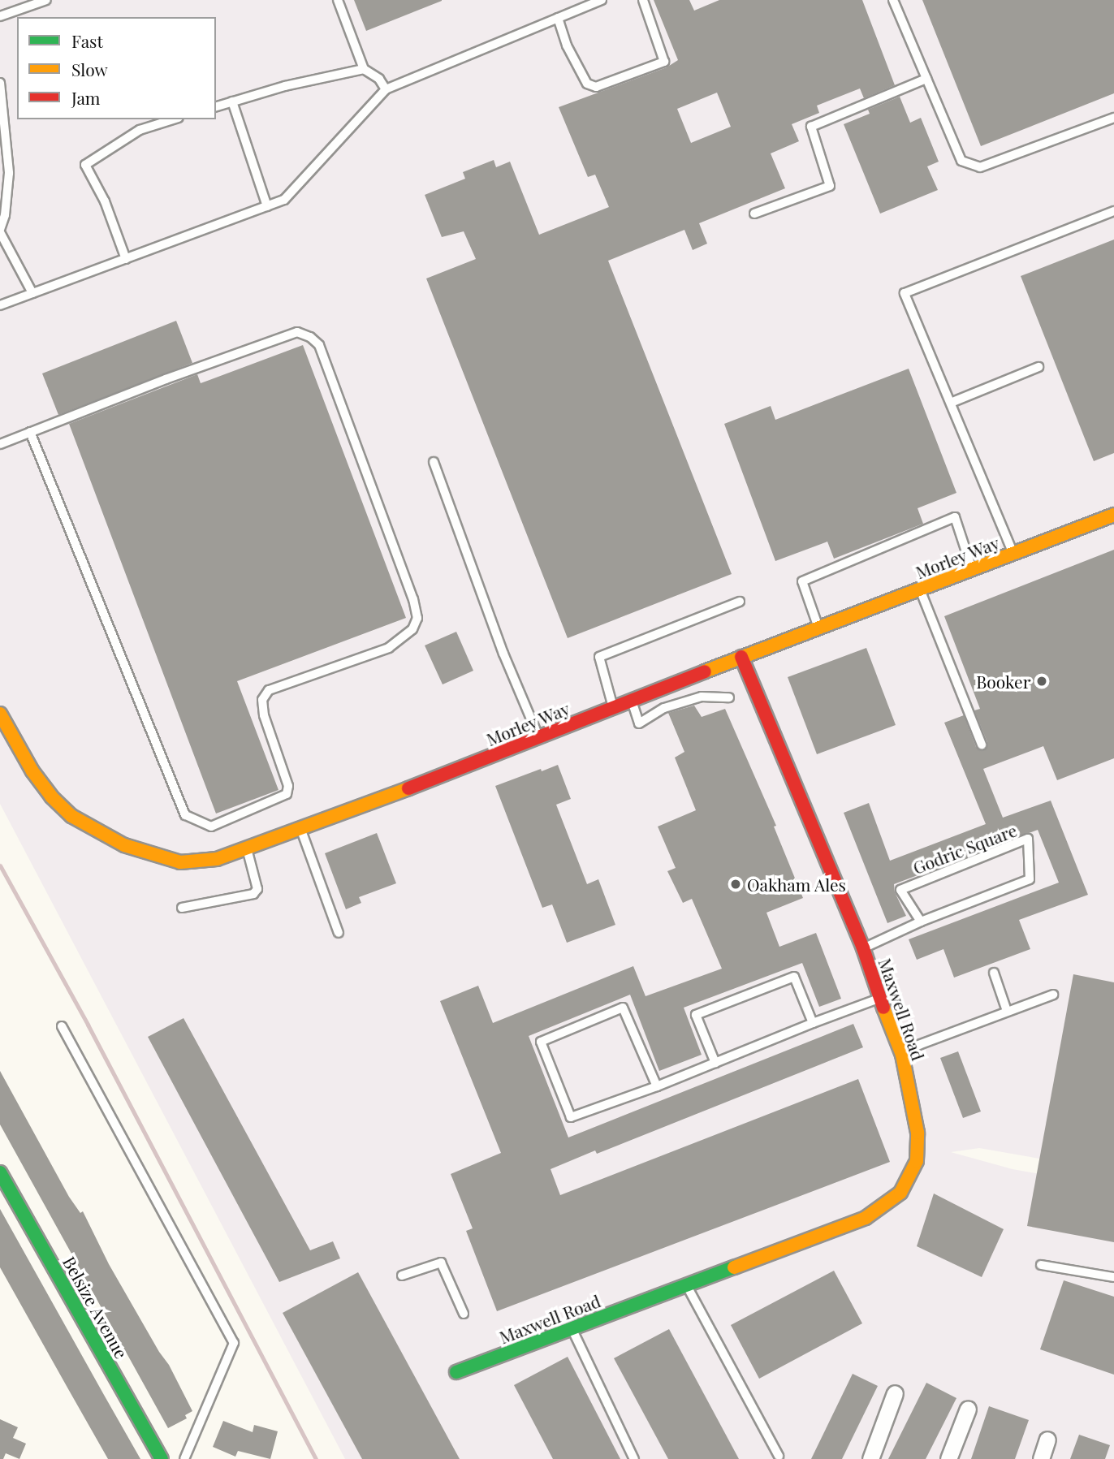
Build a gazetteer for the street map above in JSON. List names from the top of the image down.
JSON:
{
  "streets": {
    "street": ["Morley Way", "Maxwell Road", "Belsize Avenue"],
    "lane": ["Godric Square"]
  },
  "crossings": [
    ["Morley Way", "Maxwell Road"],
    ["Godric Square", "Maxwell Road"]
  ],
  "places": ["Booker", "Oakham Ales"],
  "legend": ["Fast", "Slow", "Jam"]
}
